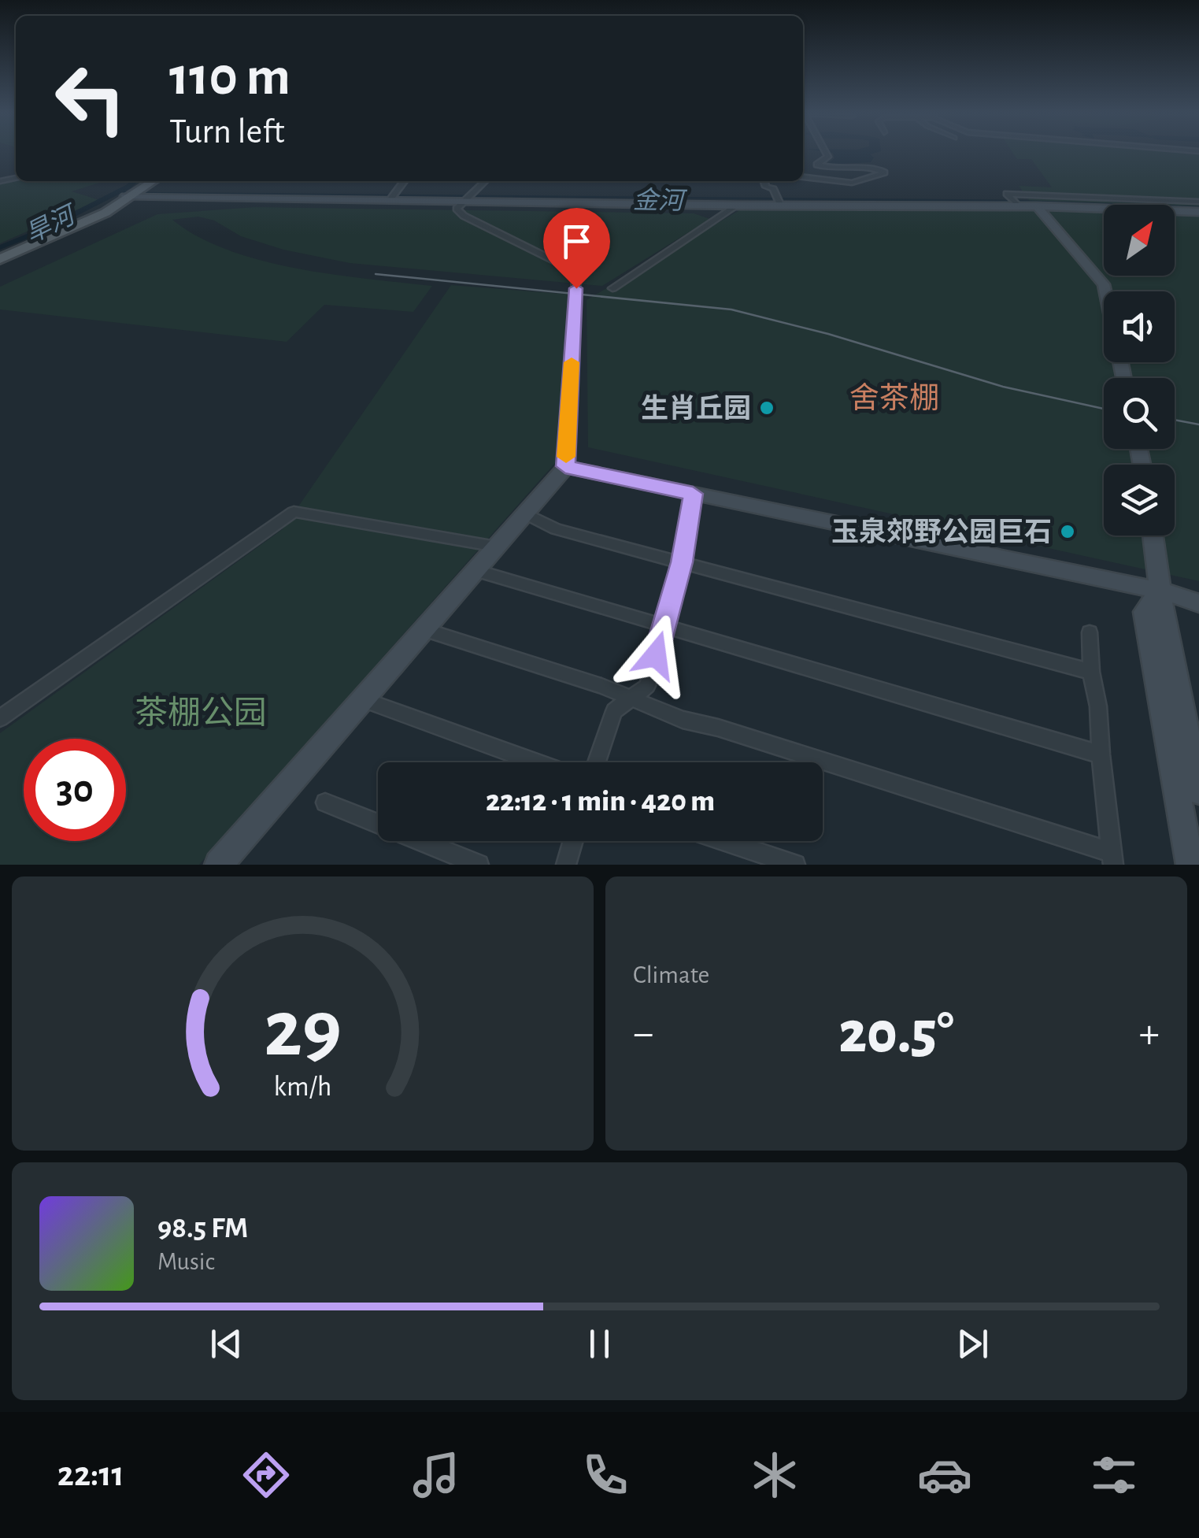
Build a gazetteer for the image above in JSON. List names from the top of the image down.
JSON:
{
  "districts": ["舍茶棚"],
  "water": ["金河", "旱河"],
  "parks": ["茶棚公园"],
  "places": ["生肖丘园", "玉泉郊野公园巨石"],
  "north": "top right",
  "page": {
    "turn": ["110 m", "Turn left"],
    "limit": "30",
    "trip": "22:12 · 1 min · 420 m",
    "tile": "Climate",
    "heat": ["−", "20.5°", "+"],
    "song": ["98.5 FM", "Music"],
    "tabs": "22:11",
    "gauge": ["29", "km/h"]
  }
}
